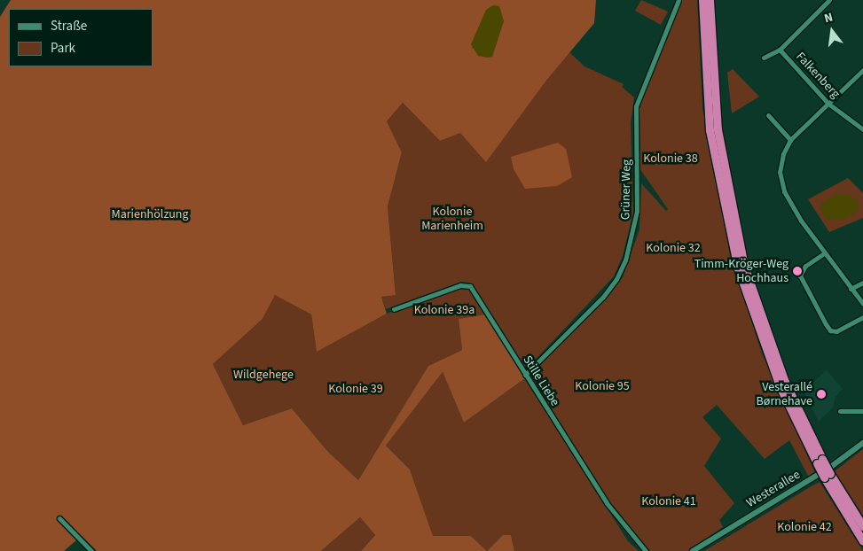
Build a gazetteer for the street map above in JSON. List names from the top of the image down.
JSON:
{
  "streets": {
    "street": [
      "Falkenberg",
      "Grüner Weg",
      "Stille Liebe",
      "Westerallee"
    ]
  },
  "crossings": [
    ["Grüner Weg", "Stille Liebe"]
  ],
  "parks": [
    "Kolonie 38",
    "Kolonie Marienheim",
    "Marienhölzung",
    "Kolonie 32",
    "Kolonie 39a",
    "Wildgehege",
    "Kolonie 95",
    "Kolonie 39",
    "Kolonie 41",
    "Kolonie 42"
  ],
  "places": ["Timm-Kröger-Weg Hochhaus", "Vesterallé Børnehave"],
  "legend": ["Straße", "Park"],
  "north": "top"
}
